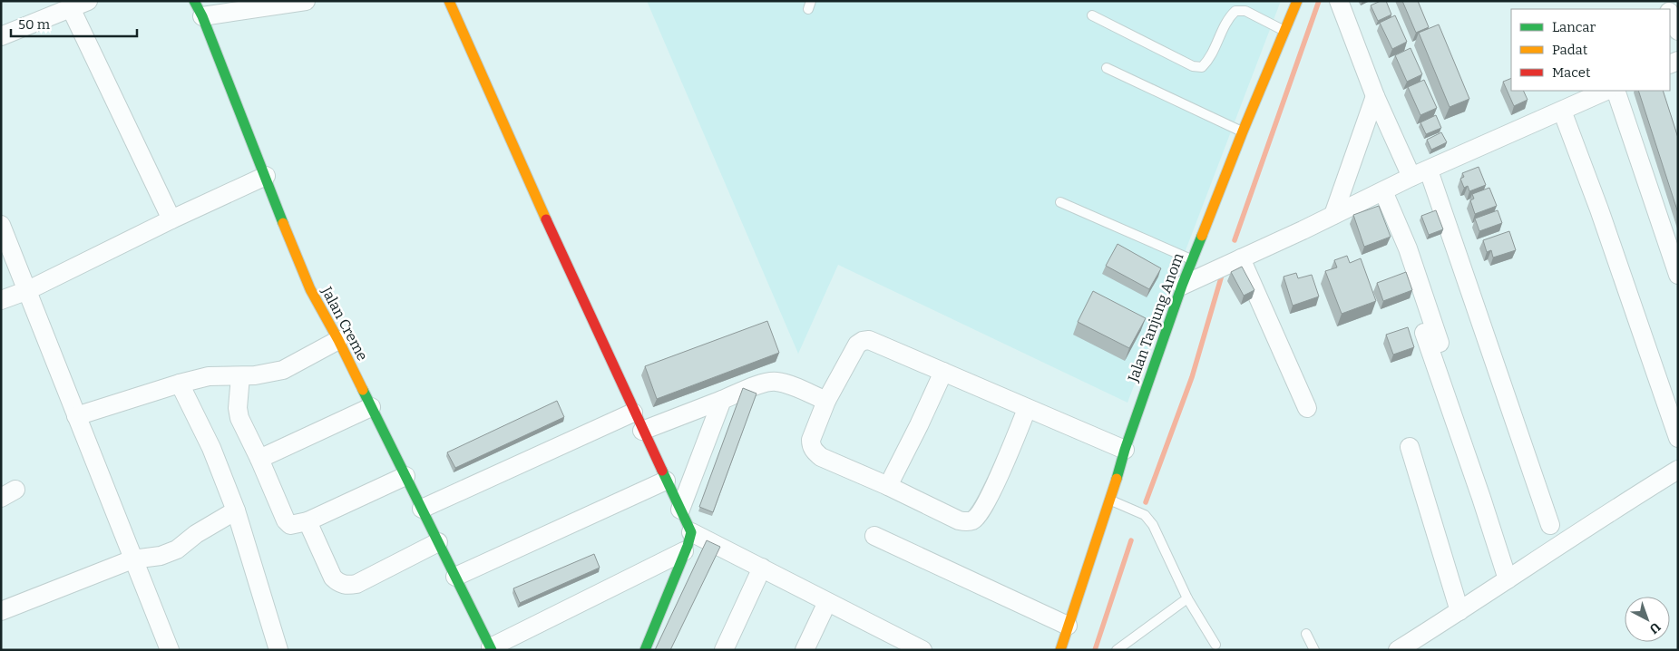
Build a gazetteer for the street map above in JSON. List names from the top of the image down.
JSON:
{
  "streets": {
    "street": ["Jalan Tanjung Anom", "Jalan Creme"]
  },
  "legend": ["Lancar", "Padat", "Macet"],
  "scale_bar": "50 m",
  "north": "bottom right"
}
